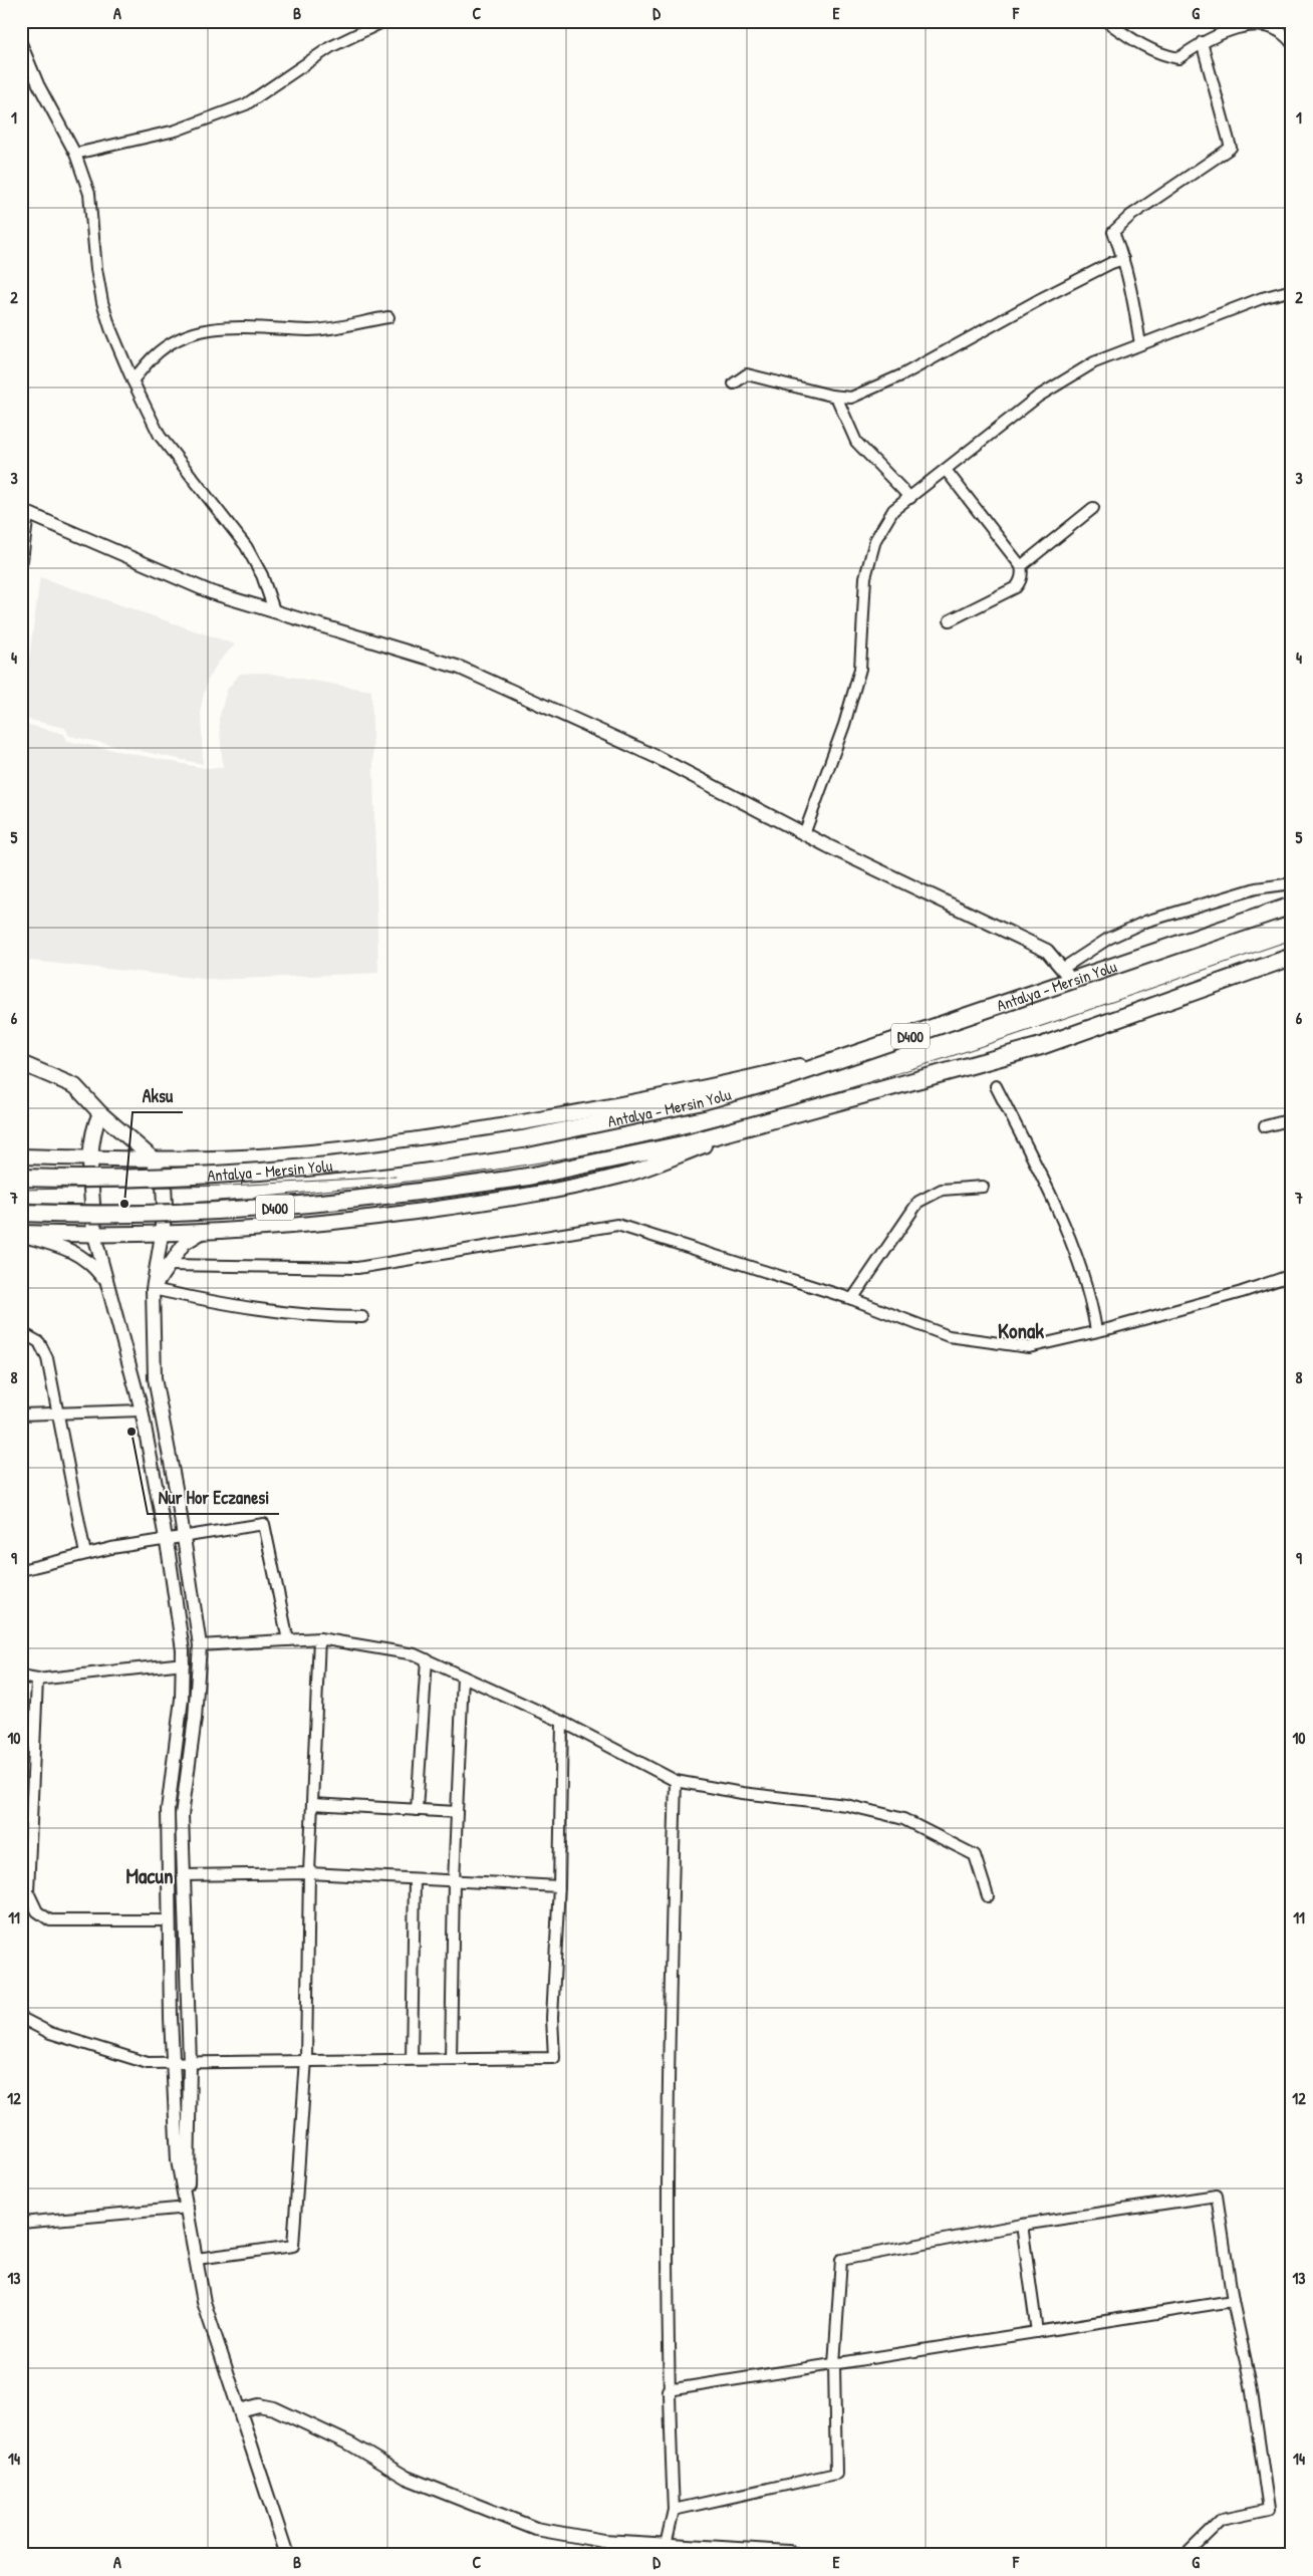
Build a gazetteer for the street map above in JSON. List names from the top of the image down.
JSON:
{
  "streets": {
    "highway": ["Antalya - Mersin Yolu", "D400"]
  },
  "districts": ["Konak", "Macun"],
  "places": ["Aksu", "Nur Hor Eczanesi"],
  "grid": {
    "columns": [
      "A",
      "B",
      "C",
      "D",
      "E",
      "F",
      "G"
    ],
    "rows": [
      "1",
      "2",
      "3",
      "4",
      "5",
      "6",
      "7",
      "8",
      "9",
      "10",
      "11",
      "12",
      "13",
      "14"
    ]
  }
}
